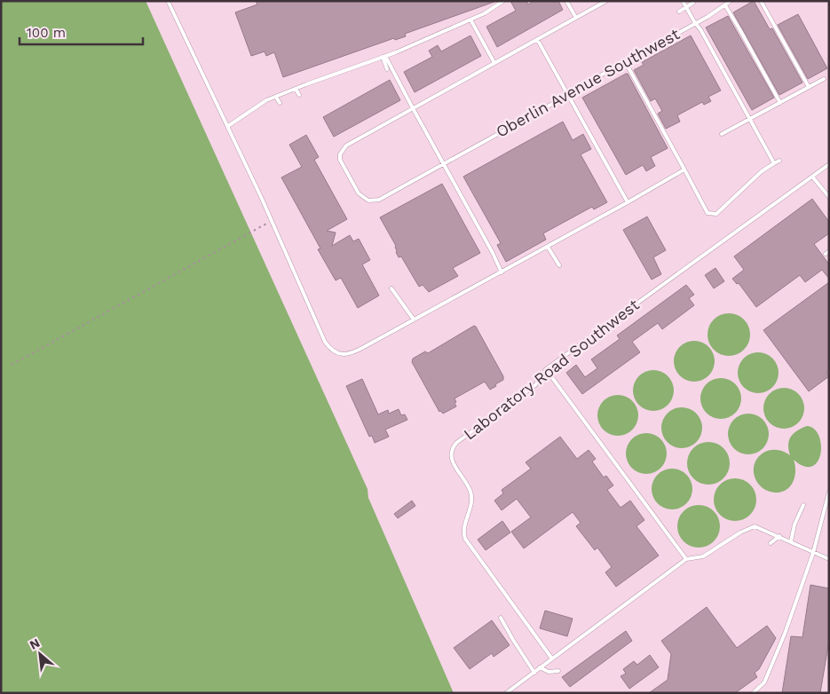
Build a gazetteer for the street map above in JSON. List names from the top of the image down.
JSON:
{
  "streets": {
    "lane": ["Oberlin Avenue Southwest", "Laboratory Road Southwest"]
  },
  "scale_bar": "100 m",
  "north": "top left"
}
